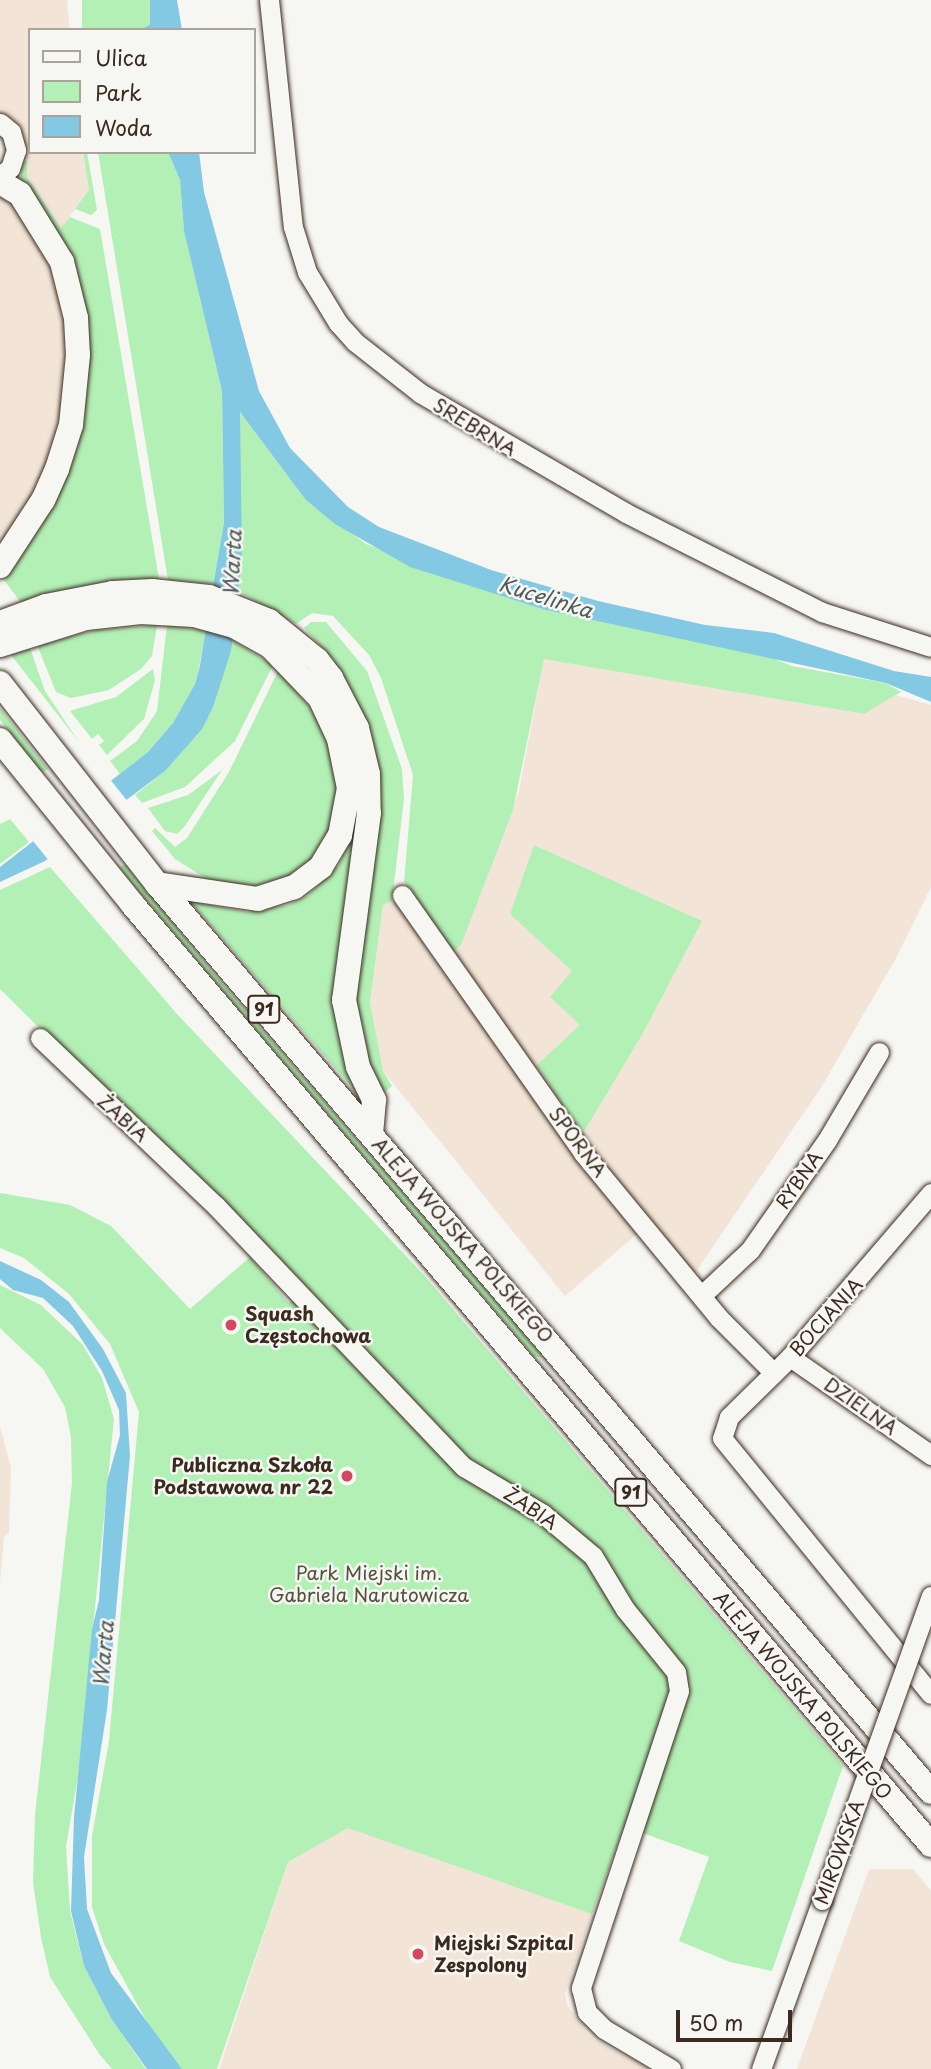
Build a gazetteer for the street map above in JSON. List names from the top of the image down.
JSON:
{
  "streets": {
    "main road": ["91", "ALEJA WOJSKA POLSKIEGO"],
    "street": [
      "SREBRNA",
      "ŻABIA",
      "SPORNA",
      "RYBNA",
      "BOCIANIA",
      "DZIELNA",
      "MIROWSKA"
    ]
  },
  "crossings": [
    ["SPORNA", "RYBNA"],
    ["SPORNA", "BOCIANIA"],
    ["BOCIANIA", "DZIELNA"]
  ],
  "water": ["Warta", "Kucelinka"],
  "parks": ["Park Miejski im. Gabriela Narutowicza"],
  "places": ["Squash Częstochowa", "Publiczna Szkoła Podstawowa nr 22", "Miejski Szpital Zespolony"],
  "legend": ["Ulica", "Park", "Woda"],
  "scale_bar": "50 m"
}
